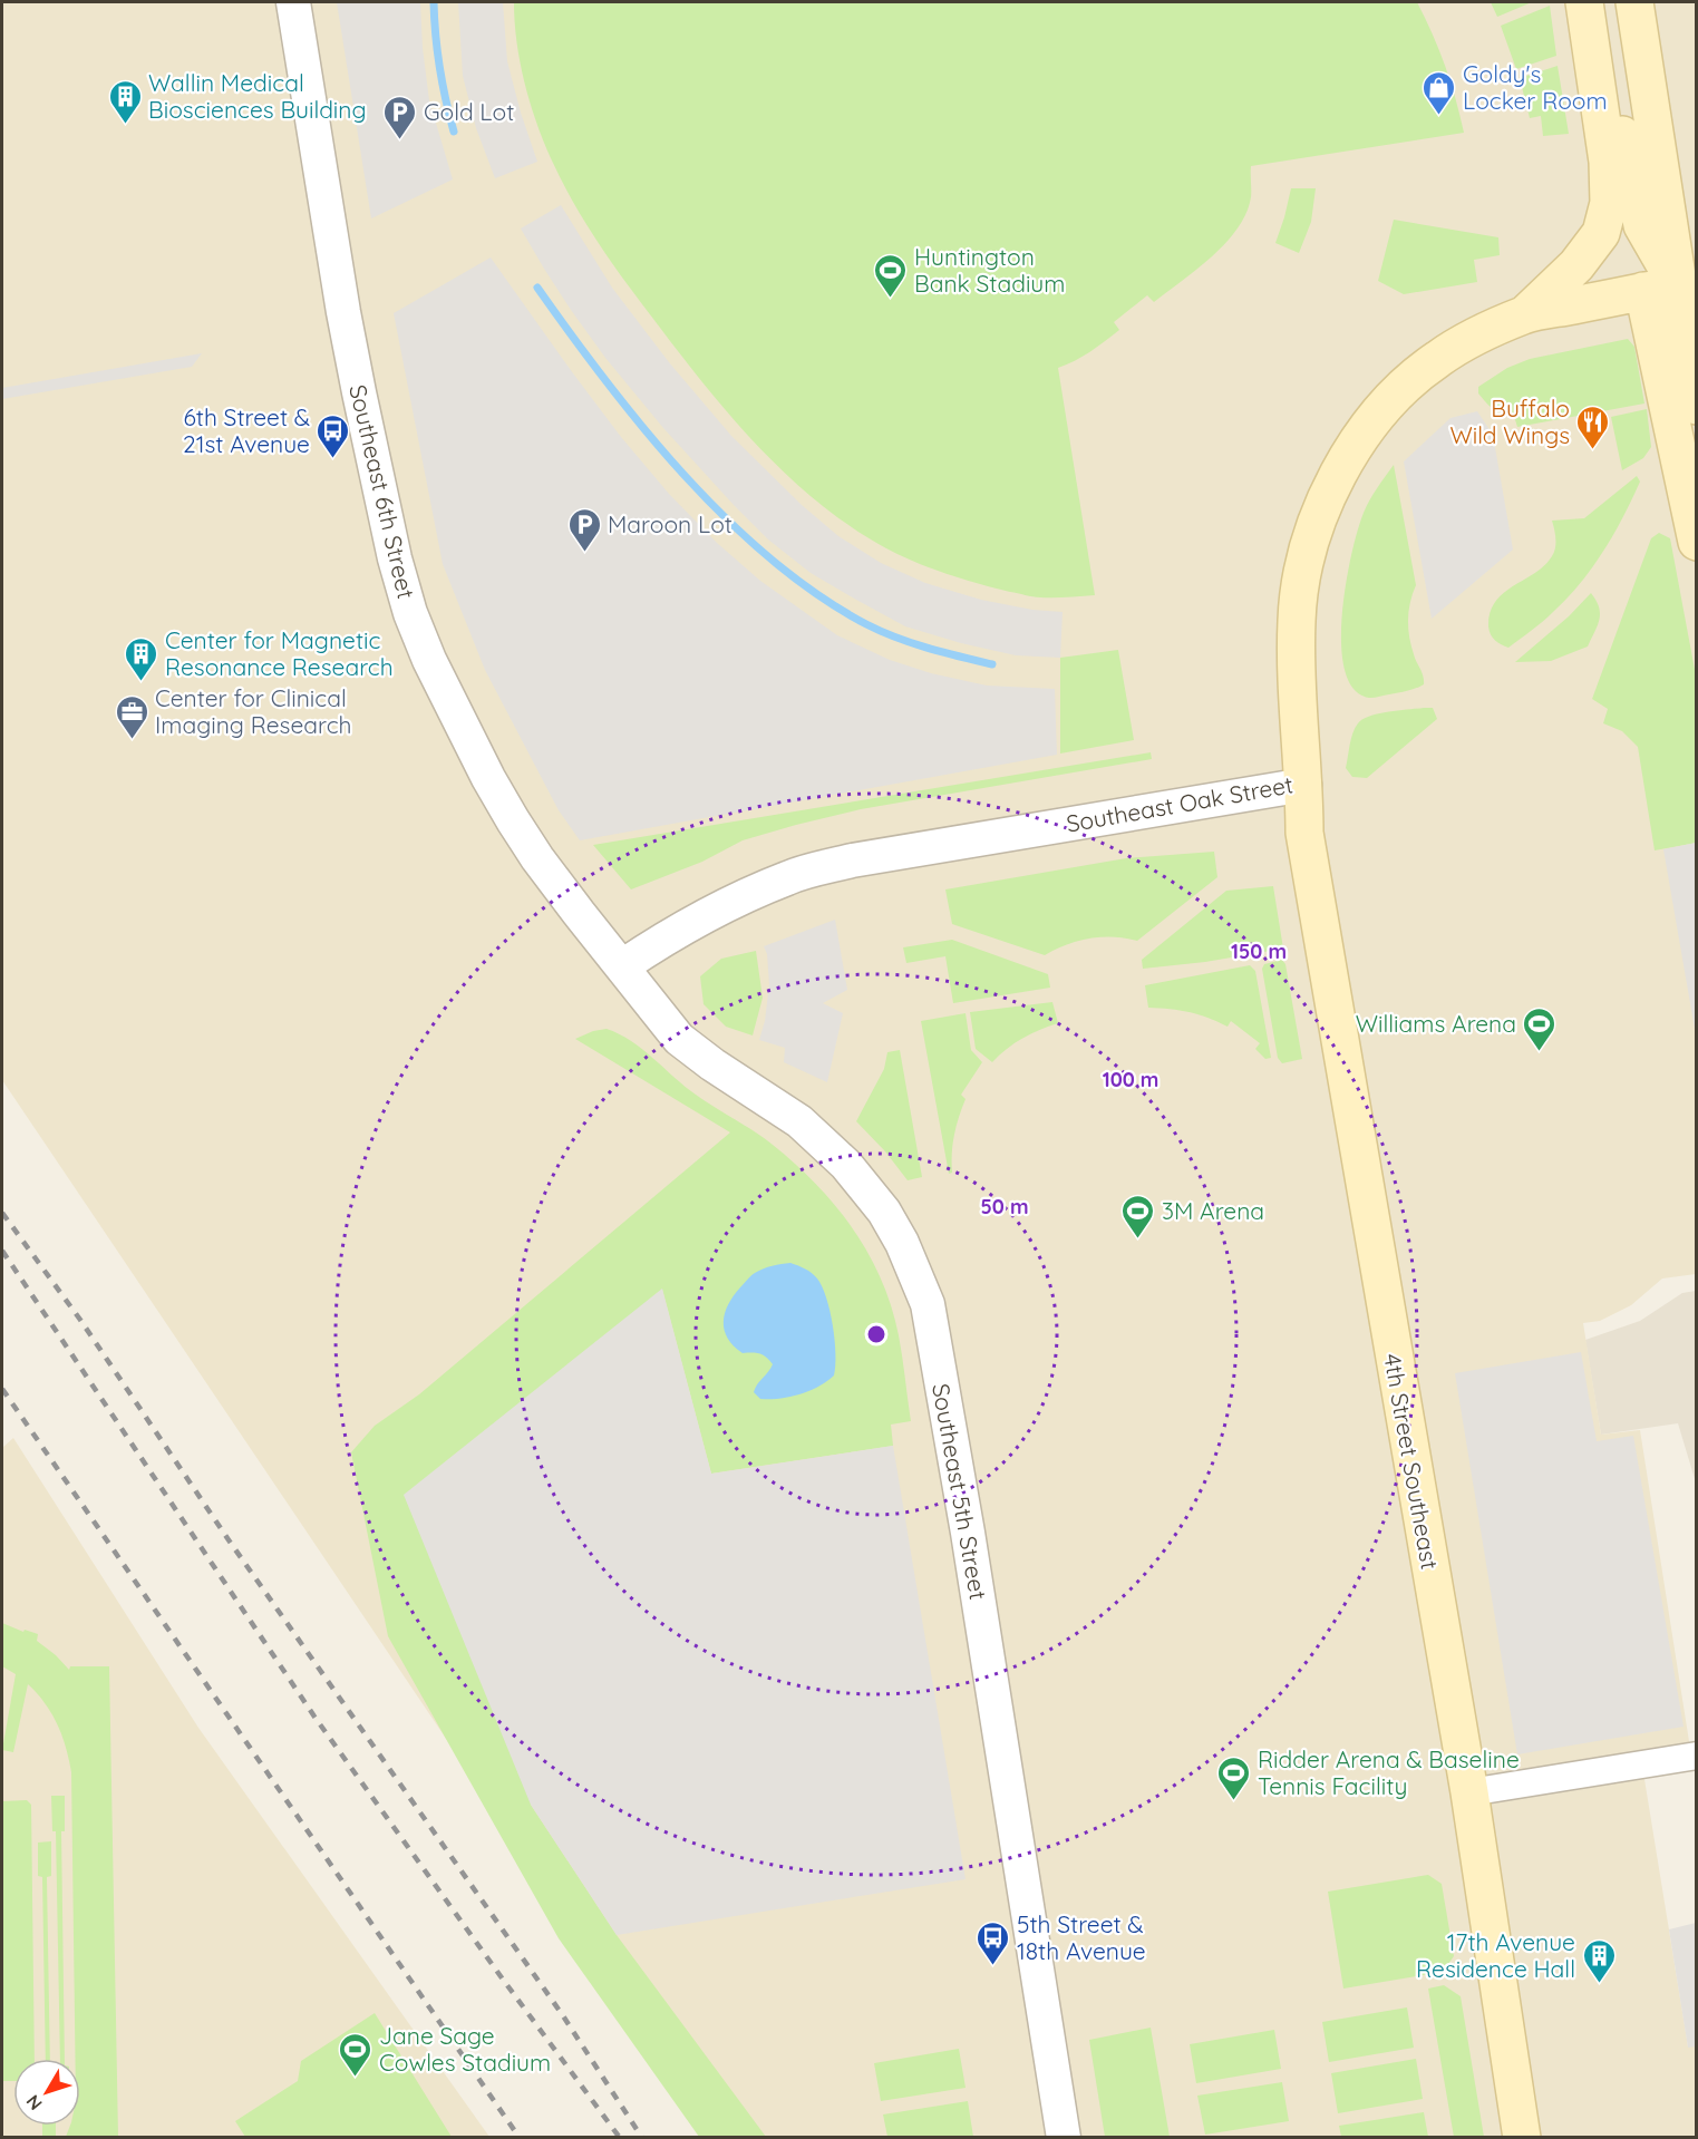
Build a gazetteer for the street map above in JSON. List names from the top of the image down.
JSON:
{
  "streets": {
    "main road": ["Southeast Oak Street", "4th Street Southeast"],
    "street": ["Southeast 6th Street", "Southeast 5th Street"]
  },
  "crossings": [
    ["Southeast 6th Street", "Southeast Oak Street"],
    ["Southeast 6th Street", "Southeast 5th Street"],
    ["Southeast Oak Street", "4th Street Southeast"],
    ["Southeast Oak Street", "Southeast 5th Street"]
  ],
  "places": {
    "shop": ["Goldy's Locker Room"],
    "building": ["Wallin Medical Biosciences Building", "Center for Magnetic Resonance Research", "17th Avenue Residence Hall"],
    "parking": ["Gold Lot", "Maroon Lot"],
    "sports": [
      "Huntington Bank Stadium",
      "Williams Arena",
      "3M Arena",
      "Ridder Arena & Baseline Tennis Facility",
      "Jane Sage Cowles Stadium"
    ],
    "restaurant": ["Buffalo Wild Wings"],
    "bus stop": ["6th Street & 21st Avenue", "5th Street & 18th Avenue"],
    "office": ["Center for Clinical Imaging Research"]
  },
  "north": "bottom left",
  "rings": ["150 m", "100 m", "50 m"]
}
